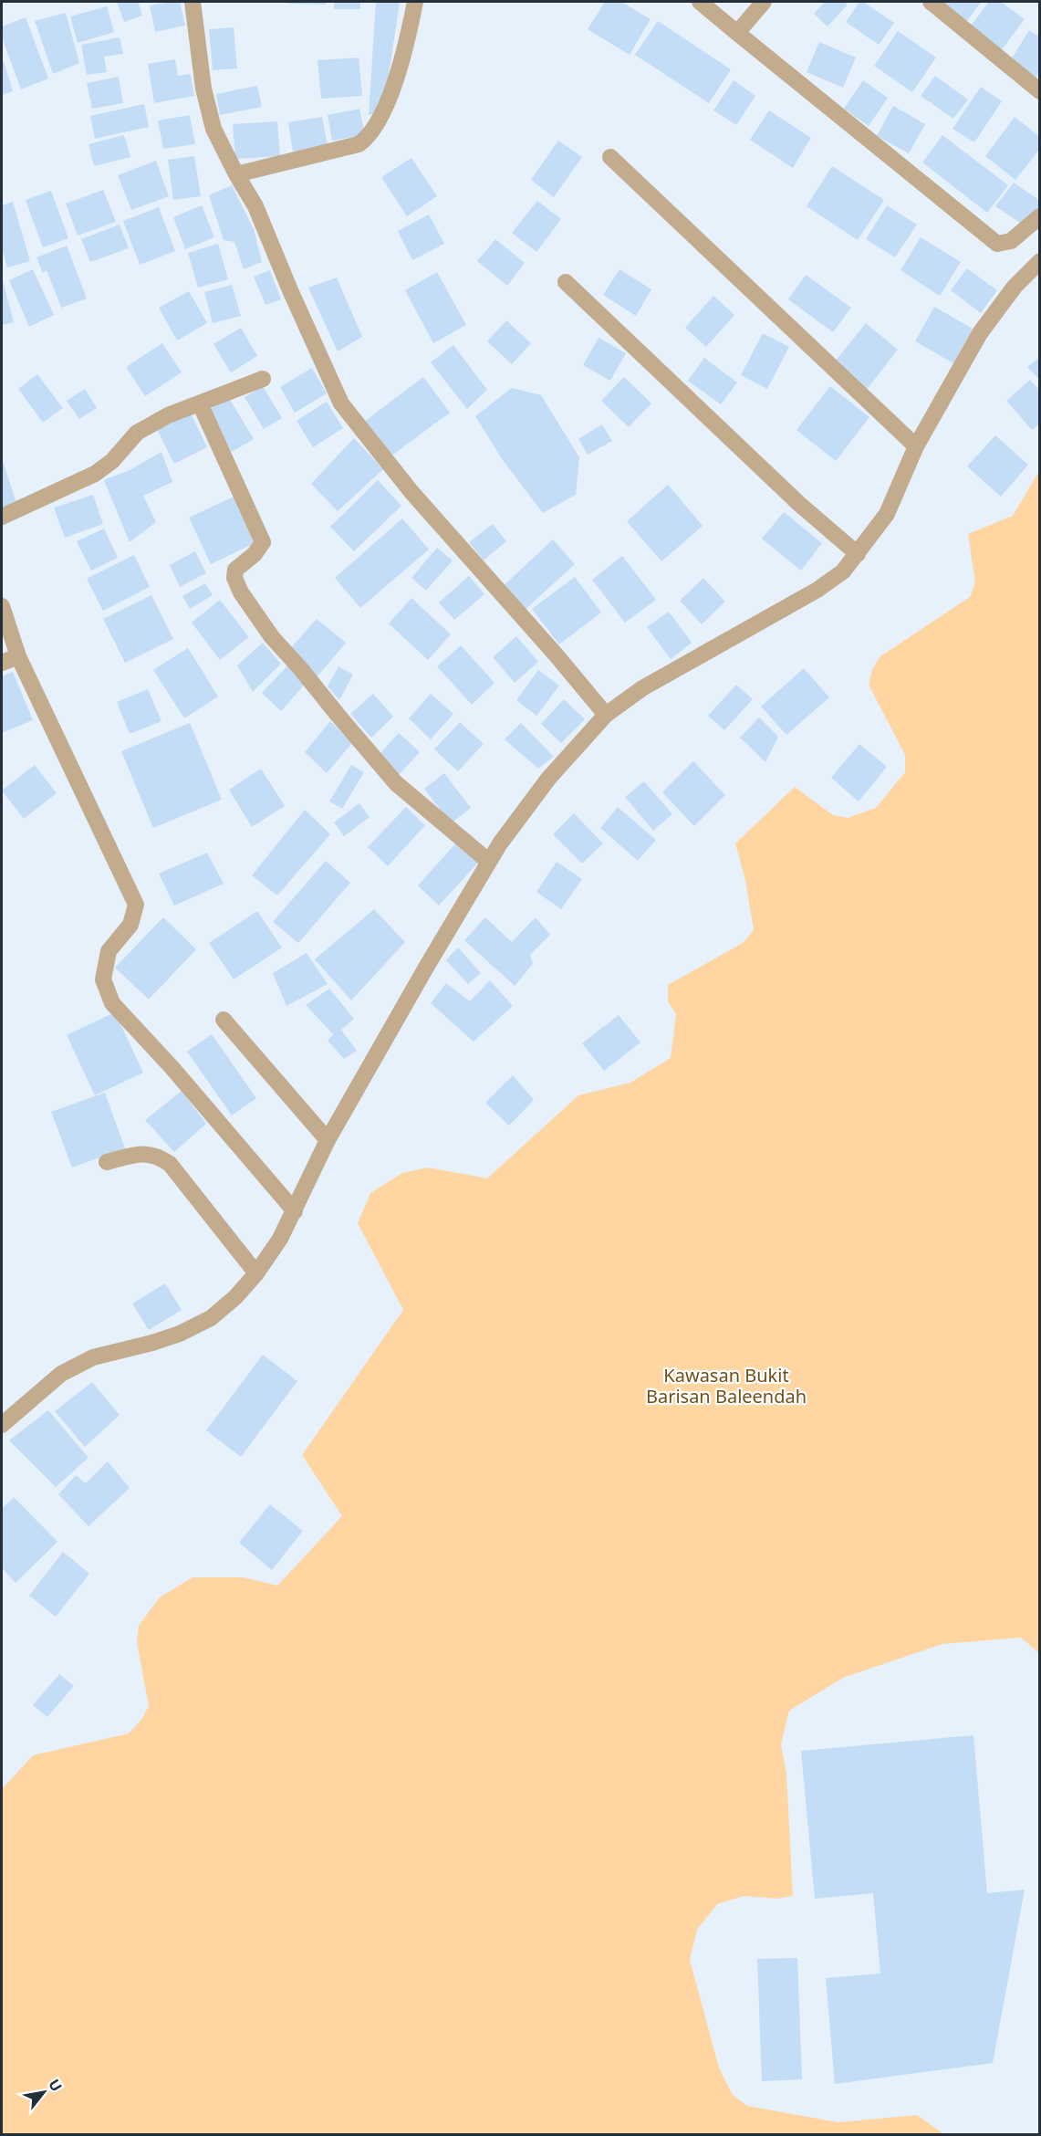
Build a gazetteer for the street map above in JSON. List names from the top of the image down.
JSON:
{
  "parks": ["Kawasan Bukit Barisan Baleendah"],
  "north": "top right"
}
